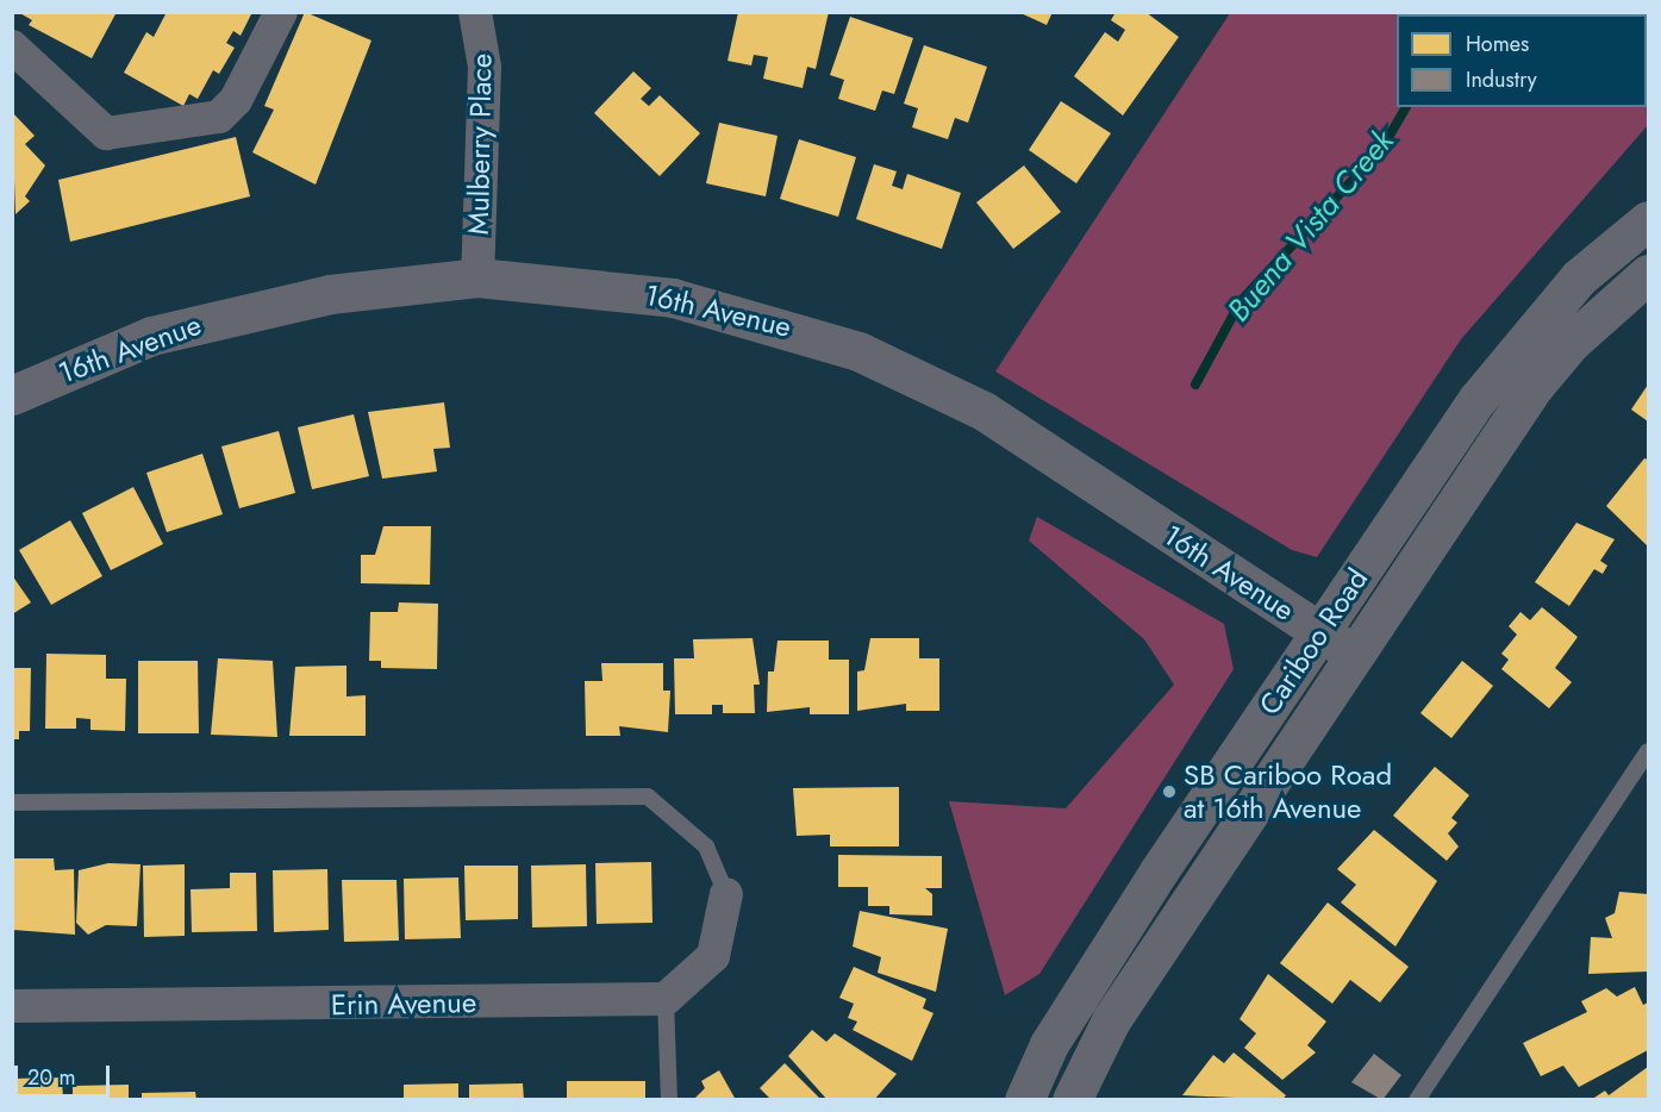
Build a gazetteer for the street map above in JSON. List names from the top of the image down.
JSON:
{
  "streets": {
    "street": [
      "Mulberry Place",
      "16th Avenue",
      "Cariboo Road",
      "Erin Avenue"
    ]
  },
  "crossings": [
    ["Mulberry Place", "16th Avenue"],
    ["16th Avenue", "Cariboo Road"]
  ],
  "water": ["Buena Vista Creek"],
  "places": ["SB Cariboo Road at 16th Avenue"],
  "legend": ["Homes", "Industry"],
  "scale_bar": "20 m"
}
